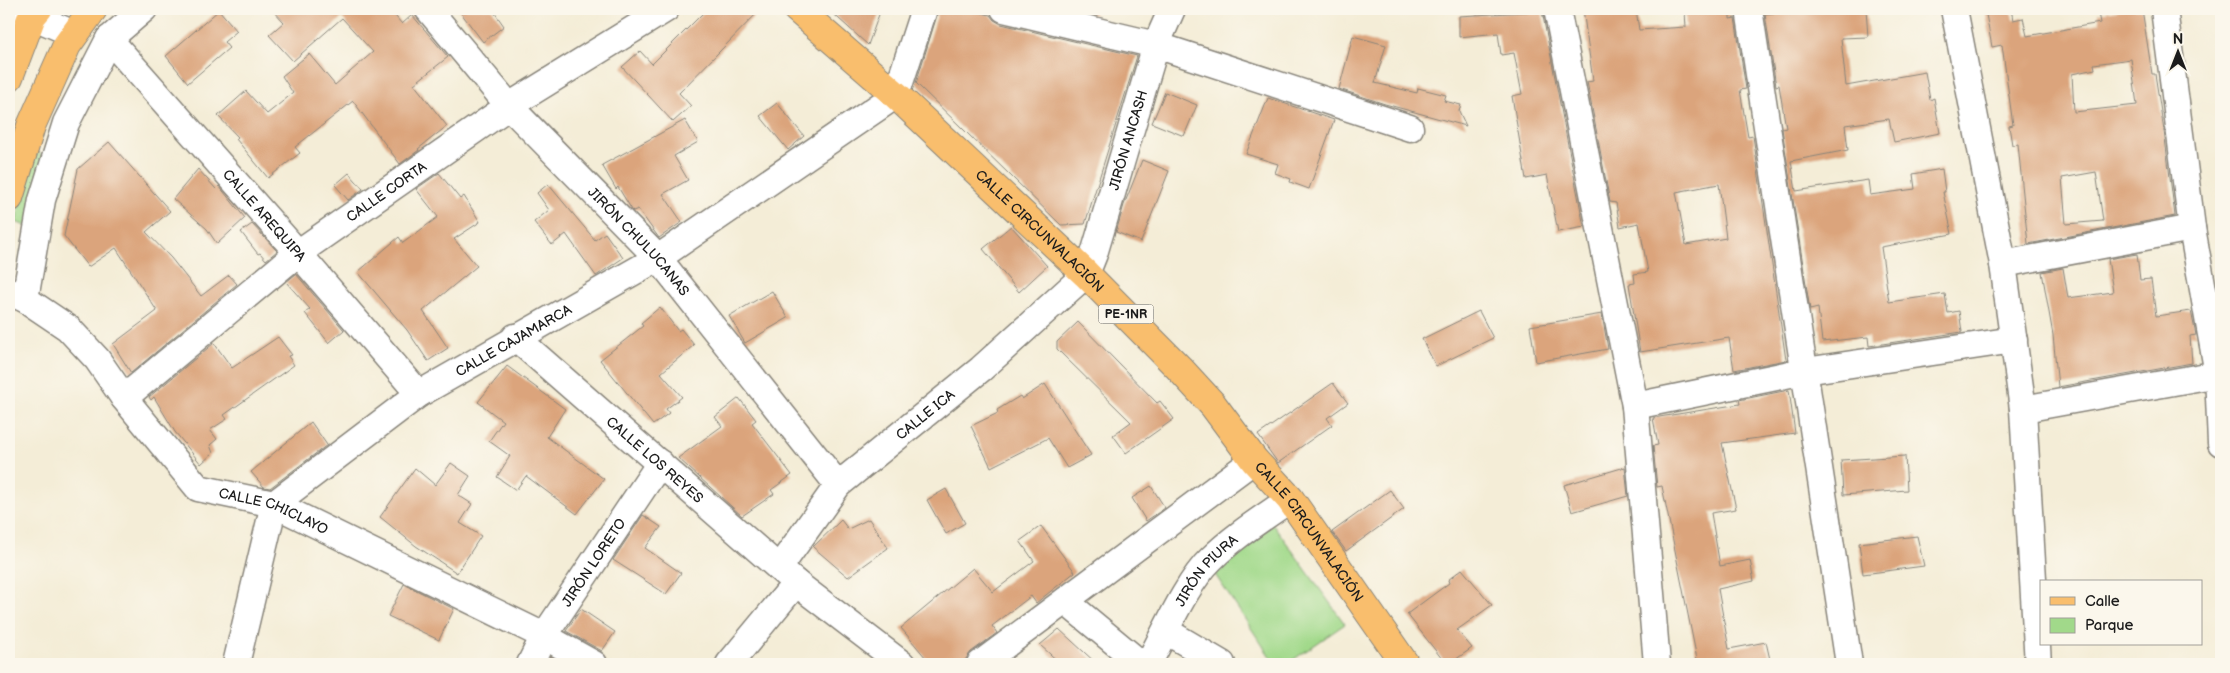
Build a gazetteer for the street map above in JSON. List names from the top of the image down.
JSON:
{
  "streets": {
    "main road": ["CALLE CIRCUNVALACIÓN", "PE-1NR"],
    "street": [
      "JIRÓN ANCASH",
      "CALLE CORTA",
      "CALLE AREQUIPA",
      "JIRÓN CHULUCANAS",
      "CALLE CAJAMARCA",
      "CALLE ICA",
      "CALLE LOS REYES",
      "CALLE CHICLAYO",
      "JIRÓN LORETO",
      "JIRÓN PIURA"
    ]
  },
  "crossings": [
    ["JIRÓN ANCASH", "CALLE CIRCUNVALACIÓN"],
    ["JIRÓN ANCASH", "CALLE ICA"],
    ["CALLE CORTA", "CALLE AREQUIPA"],
    ["CALLE CORTA", "JIRÓN CHULUCANAS"],
    ["CALLE CORTA", "CALLE CHICLAYO"],
    ["CALLE AREQUIPA", "CALLE CAJAMARCA"],
    ["CALLE CIRCUNVALACIÓN", "CALLE CAJAMARCA"],
    ["CALLE CIRCUNVALACIÓN", "CALLE ICA"],
    ["CALLE CIRCUNVALACIÓN", "JIRÓN PIURA"],
    ["JIRÓN CHULUCANAS", "CALLE CAJAMARCA"],
    ["JIRÓN CHULUCANAS", "CALLE ICA"],
    ["CALLE CAJAMARCA", "CALLE LOS REYES"],
    ["CALLE CAJAMARCA", "CALLE CHICLAYO"],
    ["CALLE ICA", "CALLE LOS REYES"],
    ["CALLE LOS REYES", "JIRÓN LORETO"],
    ["CALLE CHICLAYO", "JIRÓN LORETO"]
  ],
  "legend": ["Calle", "Parque"],
  "north": "top"
}
